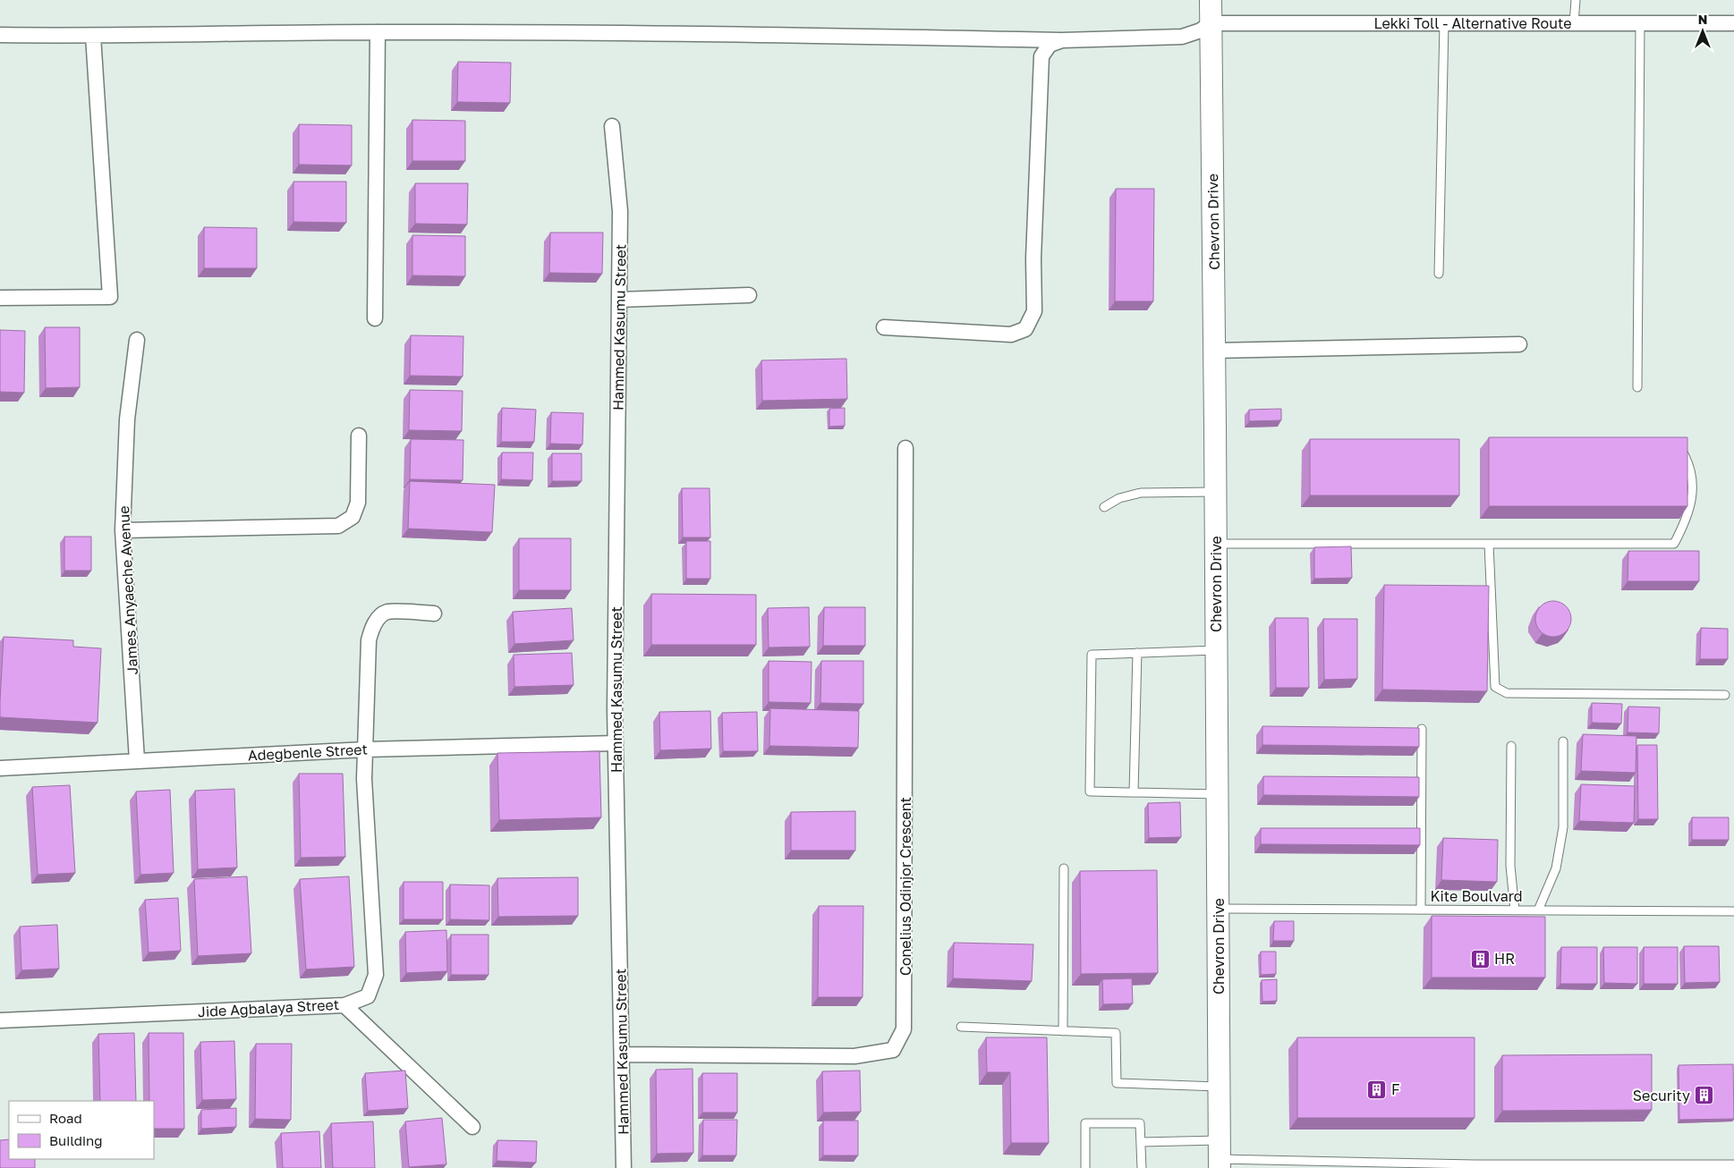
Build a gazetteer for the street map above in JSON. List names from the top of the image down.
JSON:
{
  "streets": {
    "main road": ["Chevron Drive"],
    "street": [
      "Lekki Toll - Alternative Route",
      "Hammed Kasumu Street",
      "James Anyaeche Avenue",
      "Adegbenle Street",
      "Conelius Odinjor Crescent",
      "Jide Agbalaya Street"
    ],
    "lane": ["Kite Boulvard"]
  },
  "crossings": [
    ["Lekki Toll - Alternative Route", "Chevron Drive"],
    ["Chevron Drive", "Kite Boulvard"],
    ["Hammed Kasumu Street", "Adegbenle Street"],
    ["Hammed Kasumu Street", "Conelius Odinjor Crescent"],
    ["James Anyaeche Avenue", "Adegbenle Street"],
    ["Adegbenle Street", "Jide Agbalaya Street"]
  ],
  "places": {
    "building": ["HR", "F", "Security"]
  },
  "legend": ["Road", "Building"],
  "north": "top"
}
